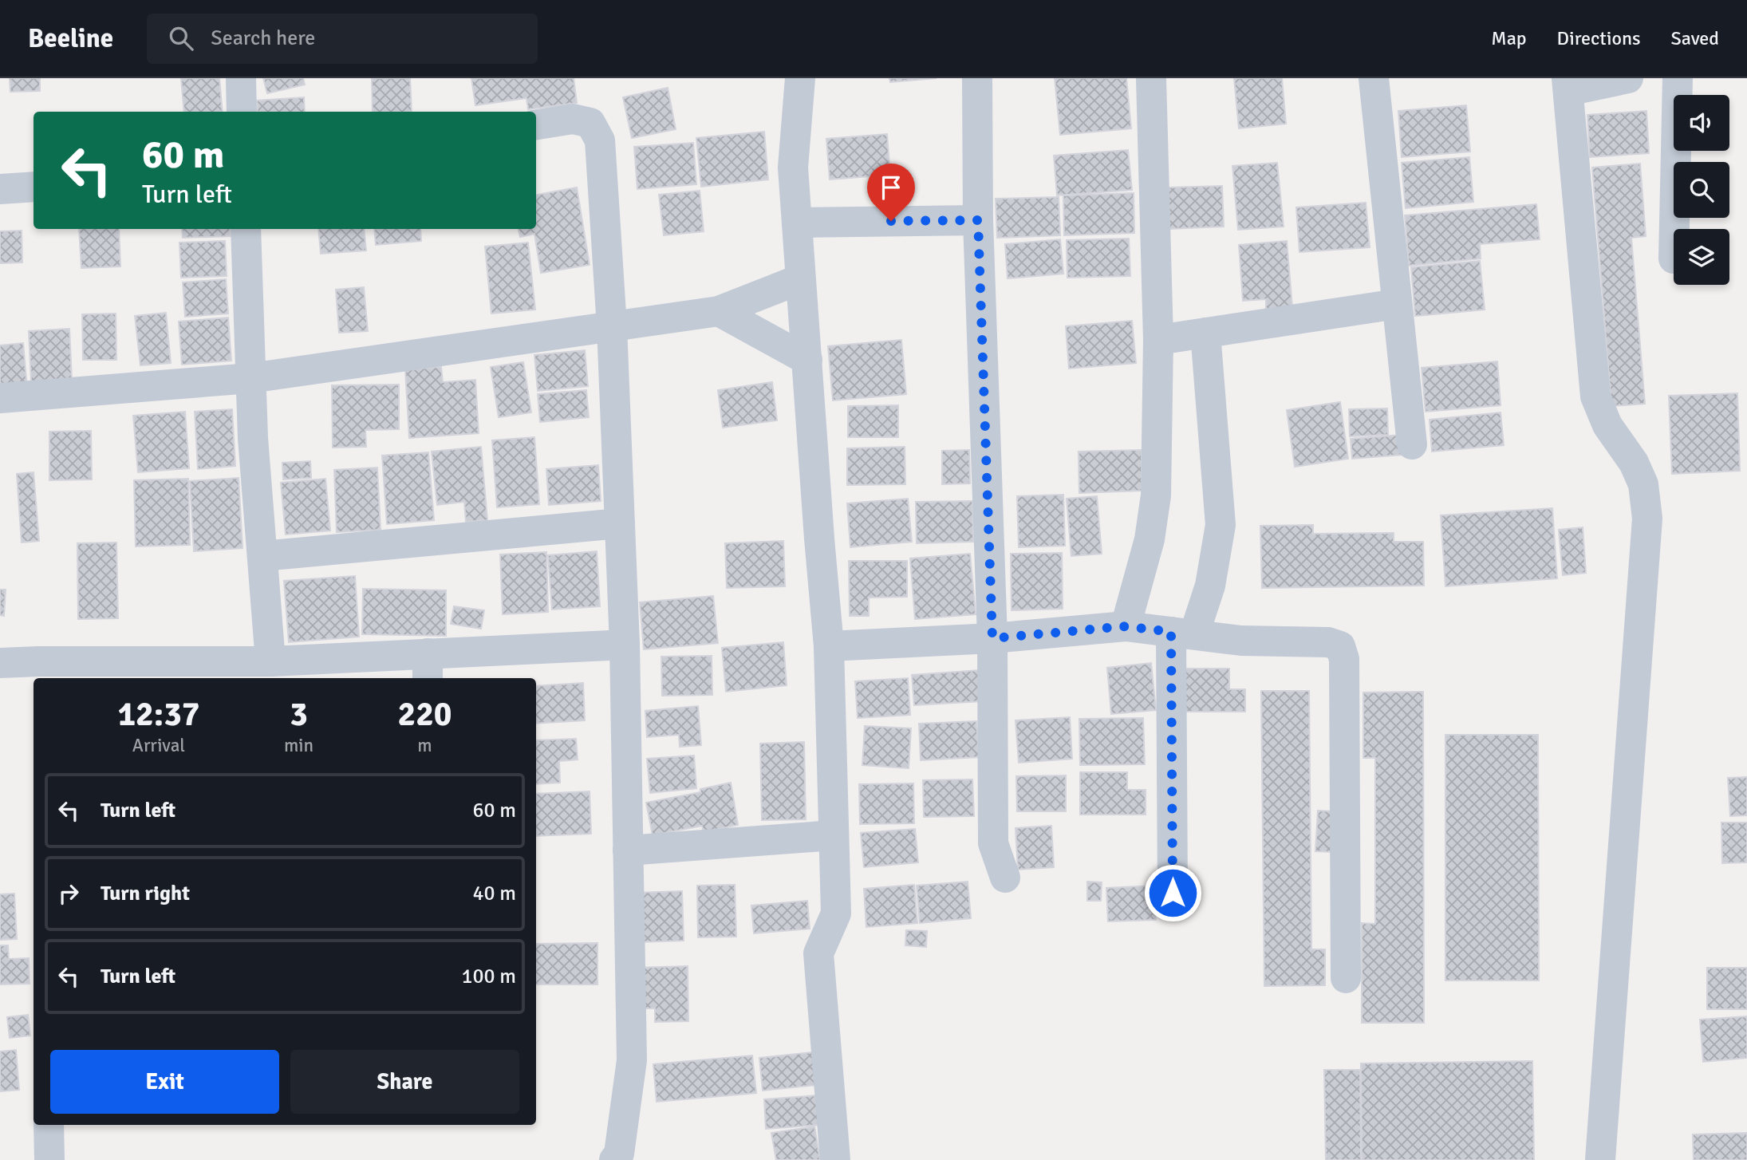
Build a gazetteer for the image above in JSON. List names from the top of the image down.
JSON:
{
  "page": {
    "header": "Beeline",
    "search": "Search here",
    "nav": ["Map", "Directions", "Saved"],
    "turn": ["60 m", "Turn left"],
    "eta": [
      "12:37",
      "Arrival",
      "3",
      "min",
      "220",
      "m"
    ],
    "list": [
      {
        "name": "Turn left",
        "value": "60 m"
      },
      {
        "name": "Turn right",
        "value": "40 m"
      },
      {
        "name": "Turn left",
        "value": "100 m"
      }
    ],
    "buttons": ["Exit", "Share"]
  }
}
